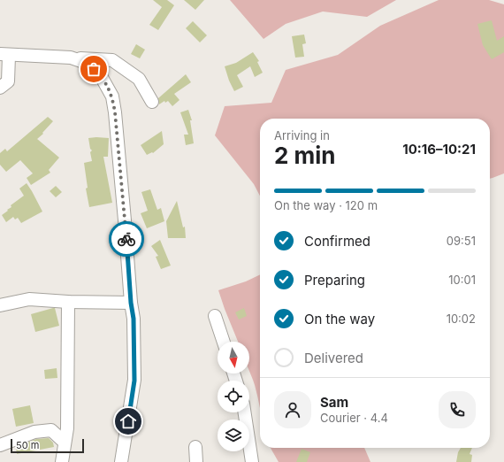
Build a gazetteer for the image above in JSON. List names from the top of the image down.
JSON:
{
  "scale_bar": "50 m",
  "north": "bottom",
  "page": {
    "heading": ["2 min", "Arriving in", "10:16–10:21"],
    "panel": ["Sam", "Courier · 4.4"],
    "bar": "On the way · 120 m",
    "list": [
      ["Confirmed", "09:51"],
      ["Preparing", "10:01"],
      ["On the way", "10:02"],
      "Delivered"
    ],
    "scale": "50 m"
  }
}
